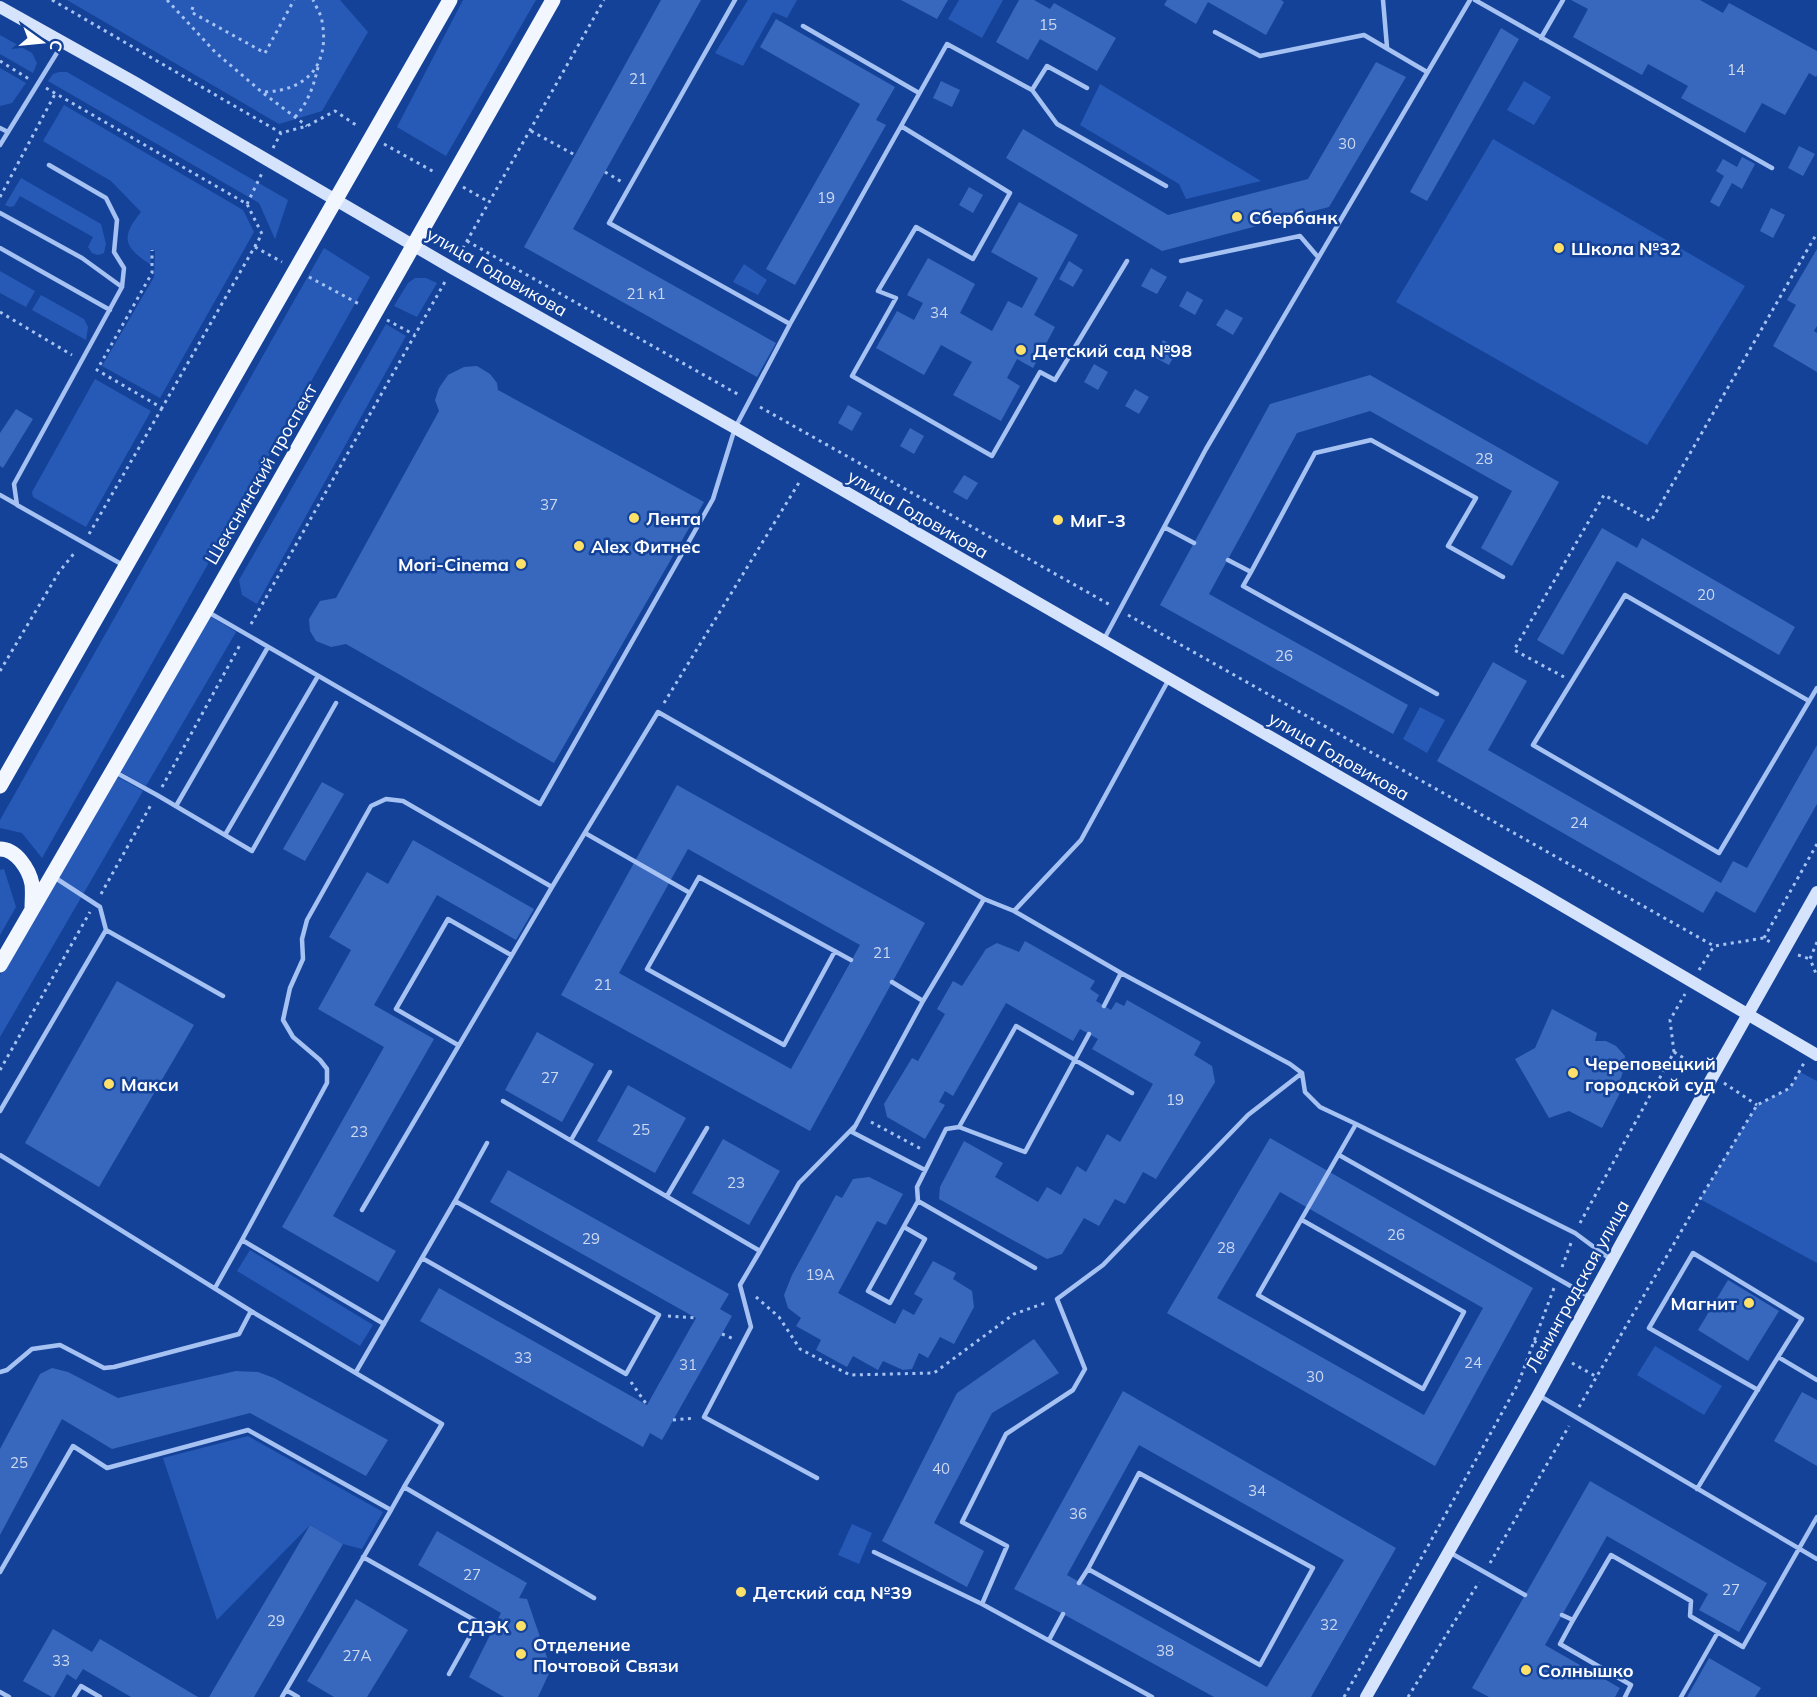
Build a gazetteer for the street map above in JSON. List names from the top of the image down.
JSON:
{
  "streets": {
    "main road": ["Шекснинский проспект"],
    "street": ["улица Годовикова", "Ленинградская улица"]
  },
  "crossings": [
    ["улица Годовикова", "Шекснинский проспект"],
    ["улица Годовикова", "Ленинградская улица"]
  ],
  "places": [
    "Сбербанк",
    "Школа №32",
    "Детский сад №98",
    "Лента",
    "МиГ-3",
    "Alex Фитнес",
    "Mori-Cinema",
    "Череповецкий городской суд",
    "Макси",
    "Магнит",
    "Детский сад №39",
    "СДЭК",
    "Отделение Почтовой Связи",
    "Солнышко"
  ],
  "house_numbers": [
    "15",
    "14",
    "21",
    "30",
    "19",
    "21 к1",
    "34",
    "28",
    "37",
    "20",
    "26",
    "24",
    "21",
    "21",
    "27",
    "19",
    "25",
    "23",
    "23",
    "26",
    "29",
    "28",
    "19А",
    "33",
    "24",
    "31",
    "30",
    "25",
    "40",
    "34",
    "36",
    "27",
    "27",
    "29",
    "32",
    "38",
    "27А",
    "33"
  ],
  "north": "right"
}
